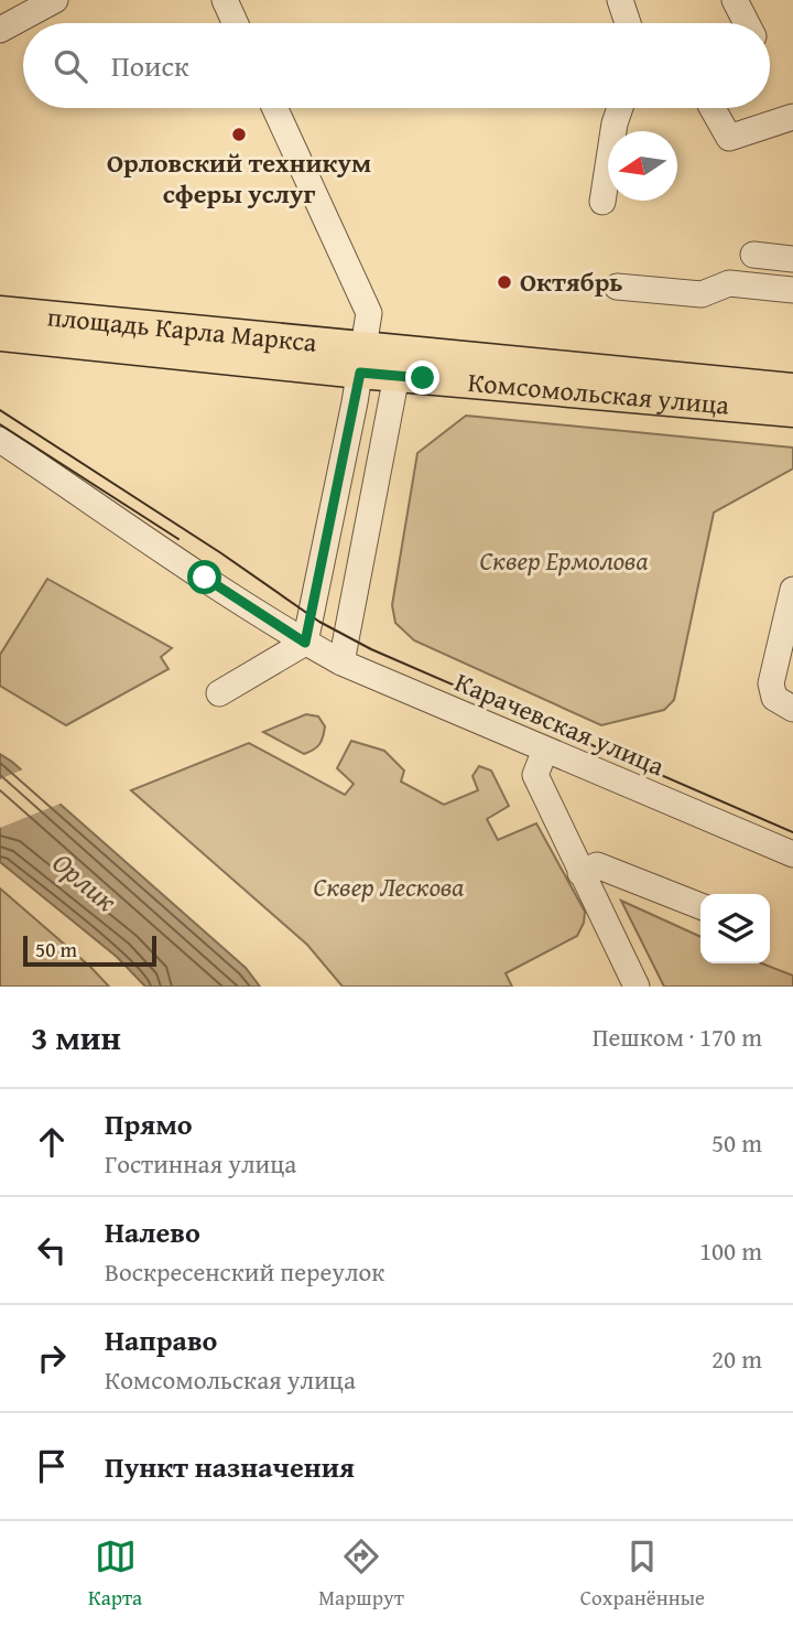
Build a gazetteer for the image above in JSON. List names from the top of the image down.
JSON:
{
  "streets": {
    "main road": ["площадь Карла Маркса", "Комсомольская улица"],
    "street": ["Карачевская улица"]
  },
  "crossings": [
    ["площадь Карла Маркса", "Комсомольская улица"]
  ],
  "water": ["Орлик"],
  "parks": ["Сквер Ермолова", "Сквер Лескова"],
  "places": ["Орловский техникум сферы услуг", "Октябрь"],
  "scale_bar": "50 m",
  "north": "left",
  "page": {
    "search": "Поиск",
    "scale": "50 m",
    "heading": ["3 мин", "Пешком · 170 m"],
    "list": [
      ["Прямо", "Гостинная улица", "50 m"],
      ["Налево", "Воскресенский переулок", "100 m"],
      ["Направо", "Комсомольская улица", "20 m"],
      "Пункт назначения"
    ],
    "nav": ["Карта", "Маршрут", "Сохранённые"]
  }
}
